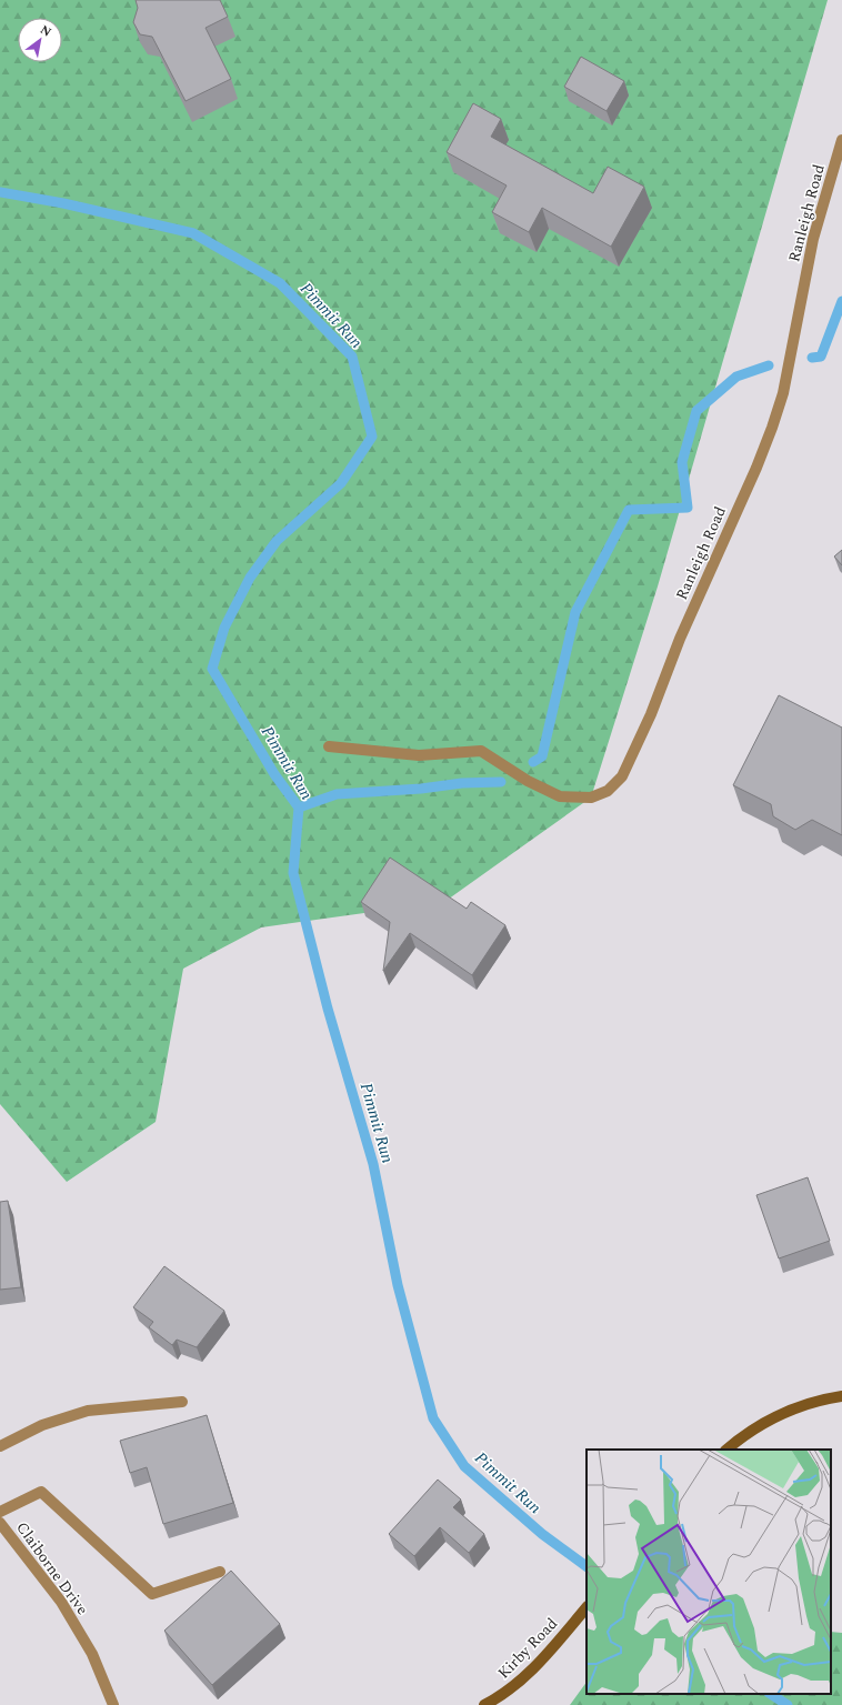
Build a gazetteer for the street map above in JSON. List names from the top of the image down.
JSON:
{
  "streets": {
    "main road": ["Kirby Road"],
    "street": ["Ranleigh Road", "Claiborne Drive"]
  },
  "water": ["Pimmit Run"],
  "north": "top right"
}
